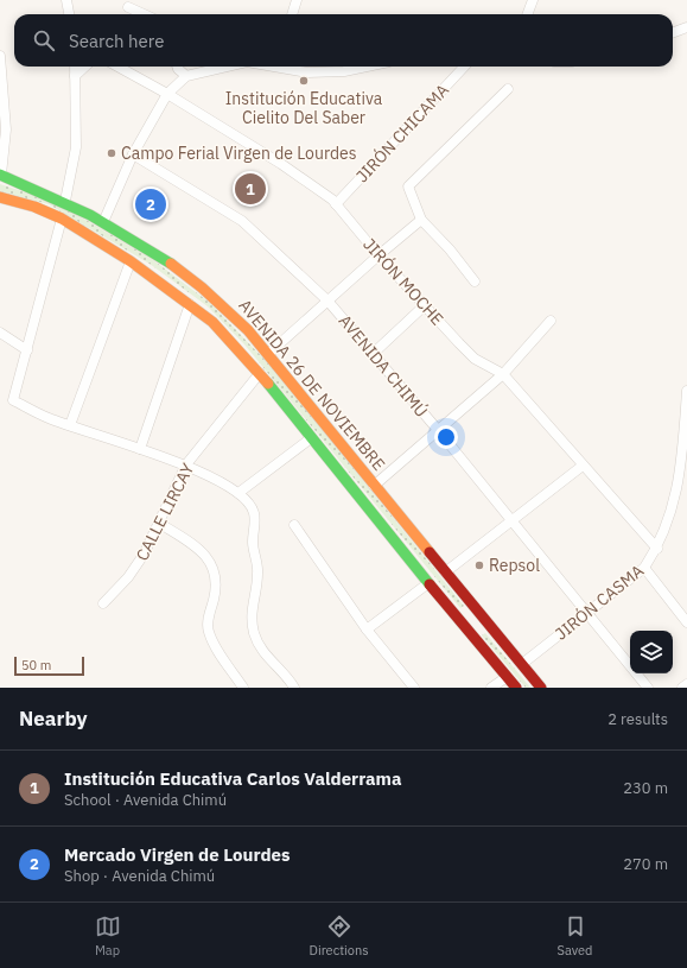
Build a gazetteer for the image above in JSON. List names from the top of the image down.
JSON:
{
  "streets": {
    "main road": ["AVENIDA 26 DE NOVIEMBRE"],
    "street": [
      "JIRÓN CHICAMA",
      "JIRÓN MOCHE",
      "AVENIDA CHIMÚ",
      "CALLE LIRCAY",
      "JIRÓN CASMA"
    ]
  },
  "crossings": [
    ["JIRÓN CHICAMA", "JIRÓN MOCHE"],
    ["JIRÓN MOCHE", "JIRÓN CASMA"],
    ["AVENIDA CHIMÚ", "JIRÓN CASMA"],
    ["AVENIDA 26 DE NOVIEMBRE", "CALLE LIRCAY"],
    ["AVENIDA 26 DE NOVIEMBRE", "JIRÓN CASMA"]
  ],
  "places": ["Institución Educativa Cielito Del Saber", "Campo Ferial Virgen de Lourdes", "Repsol"],
  "scale_bar": "50 m",
  "page": {
    "search": "Search here",
    "pins": ["1", "2"],
    "scale": "50 m",
    "heading": ["Nearby", "2 results"],
    "list": [
      {
        "mark": "1",
        "name": "Institución Educativa Carlos Valderrama",
        "note": "School · Avenida Chimú",
        "value": "230 m"
      },
      {
        "mark": "2",
        "name": "Mercado Virgen de Lourdes",
        "note": "Shop · Avenida Chimú",
        "value": "270 m"
      }
    ],
    "nav": ["Map", "Directions", "Saved"]
  }
}
